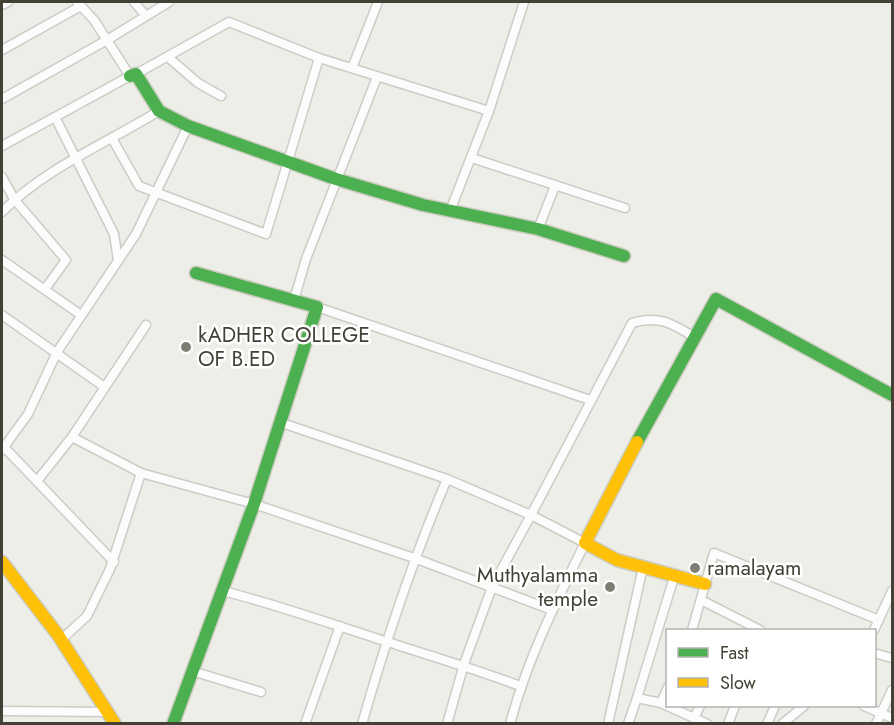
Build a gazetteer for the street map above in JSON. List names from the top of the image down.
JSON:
{
  "places": ["kADHER COLLEGE OF B.ED", "ramalayam", "Muthyalamma temple"],
  "legend": ["Fast", "Slow"]
}
